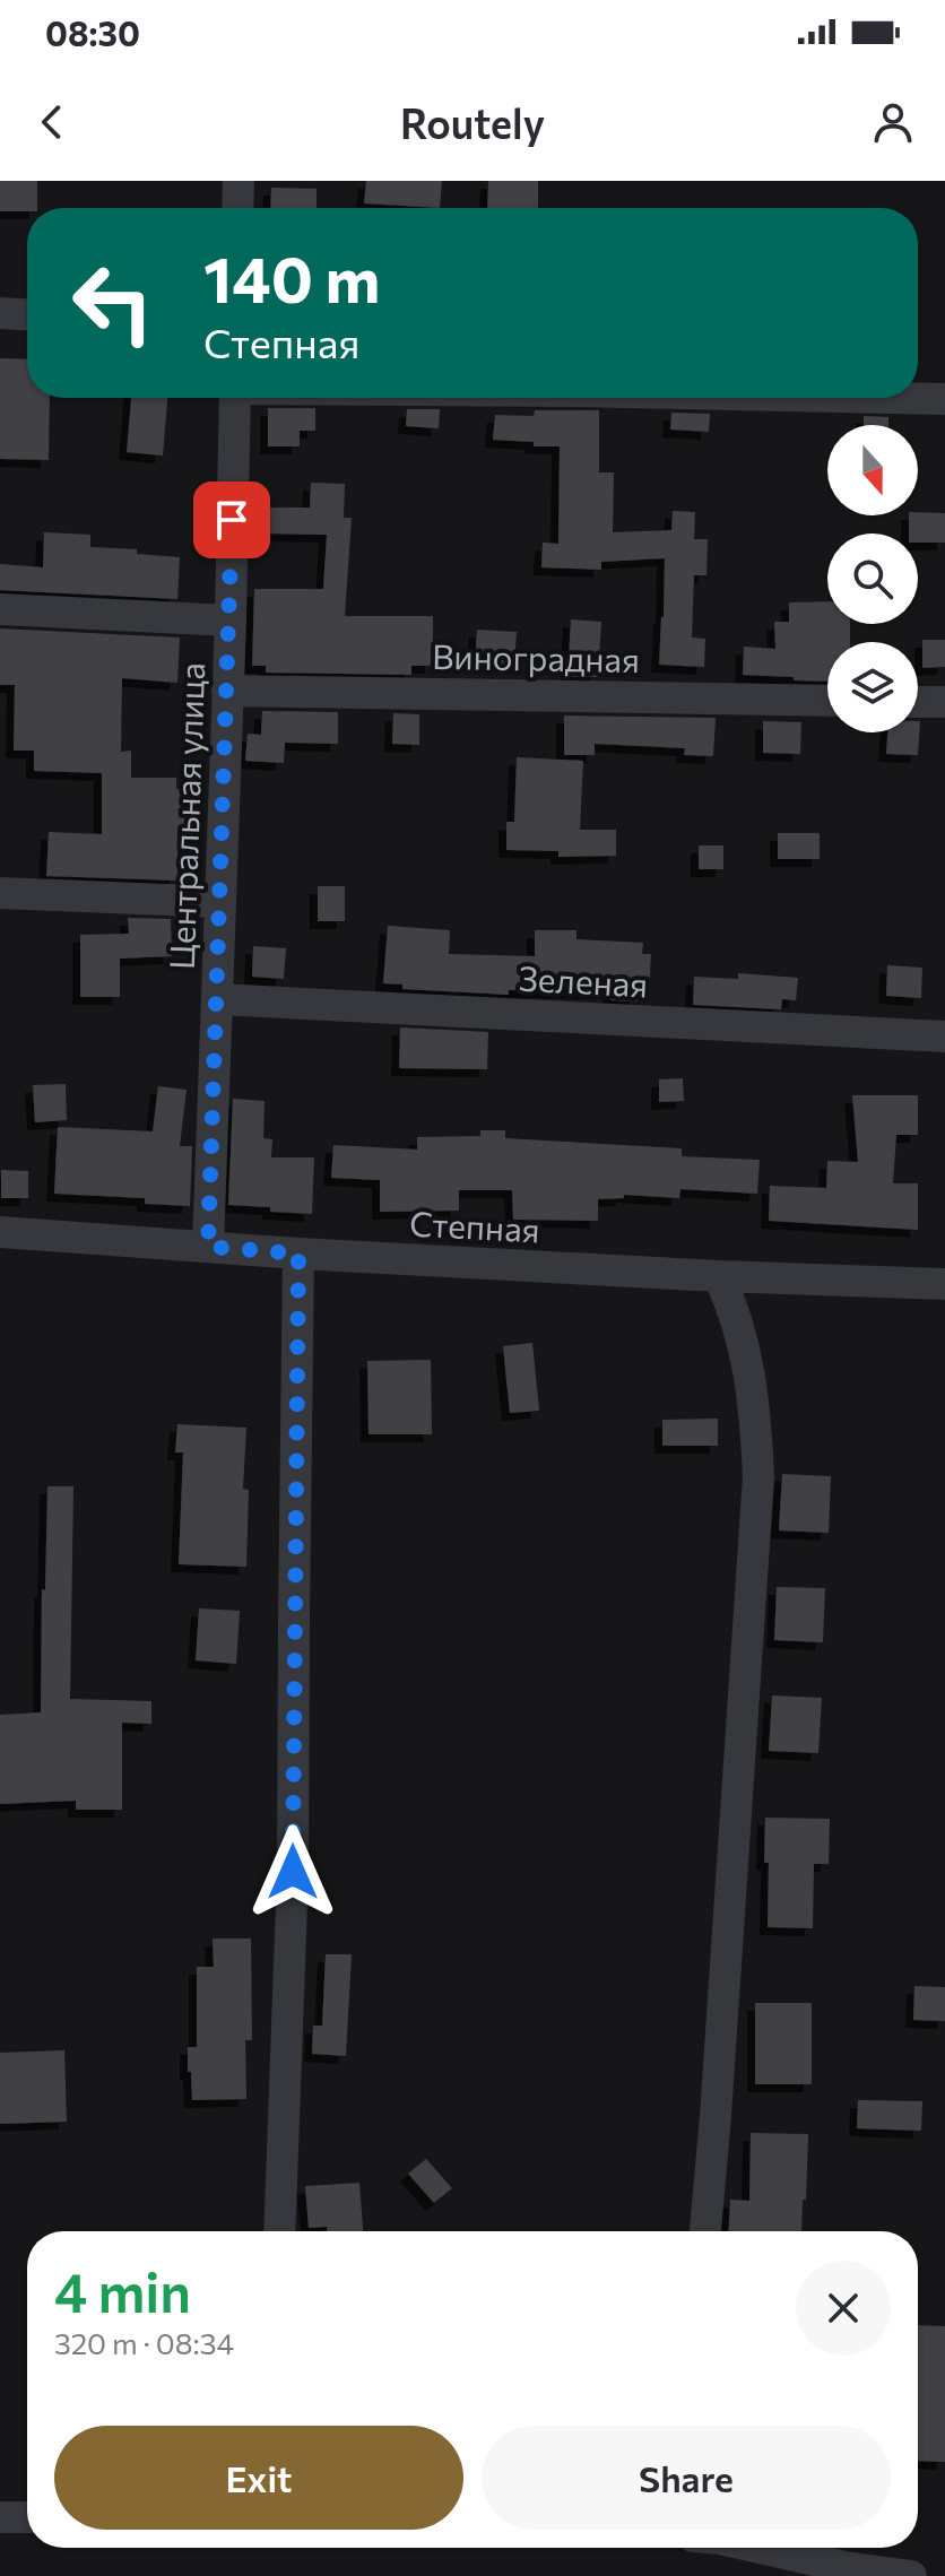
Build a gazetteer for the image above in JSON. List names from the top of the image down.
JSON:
{
  "streets": {
    "street": [
      "Виноградная",
      "Центральная улица",
      "Зеленая",
      "Степная"
    ]
  },
  "crossings": [
    ["Виноградная", "Центральная улица"],
    ["Центральная улица", "Зеленая"],
    ["Центральная улица", "Степная"]
  ],
  "north": "bottom",
  "page": {
    "status": "08:30",
    "header": "Routely",
    "turn": ["140 m", "Степная"],
    "heading": ["4 min", "320 m · 08:34"],
    "buttons": ["Exit", "Share"]
  }
}
